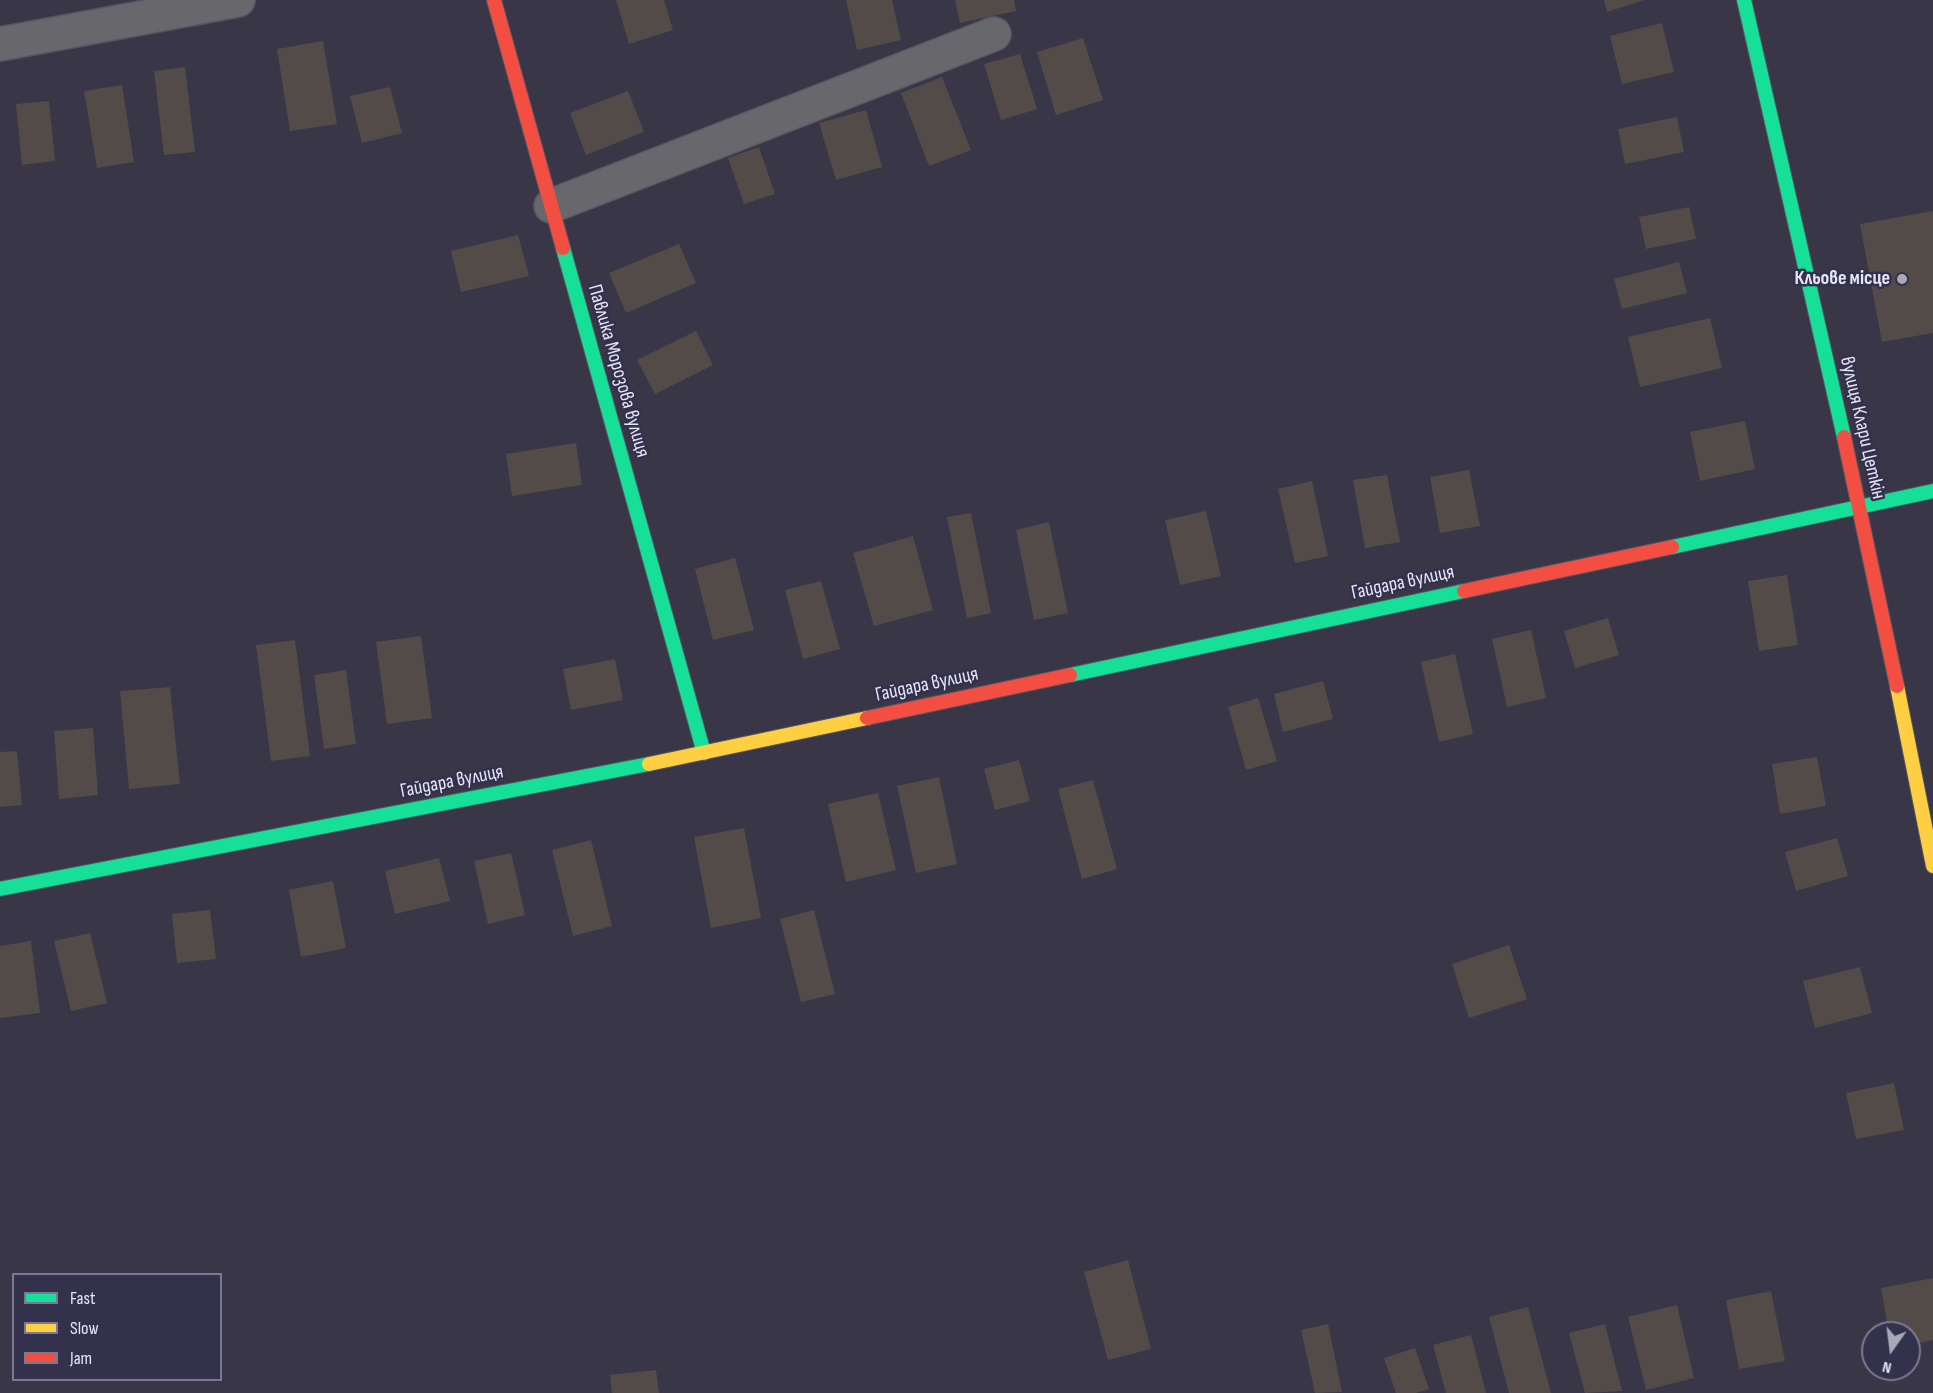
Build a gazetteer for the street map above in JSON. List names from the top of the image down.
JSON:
{
  "streets": {
    "street": ["Павлика Морозова вулиця", "вулиця Клари Цеткін", "Гайдара вулиця"]
  },
  "crossings": [
    ["Павлика Морозова вулиця", "Гайдара вулиця"],
    ["вулиця Клари Цеткін", "Гайдара вулиця"]
  ],
  "places": ["Кльове місце"],
  "legend": ["Fast", "Slow", "Jam"],
  "north": "bottom"
}
